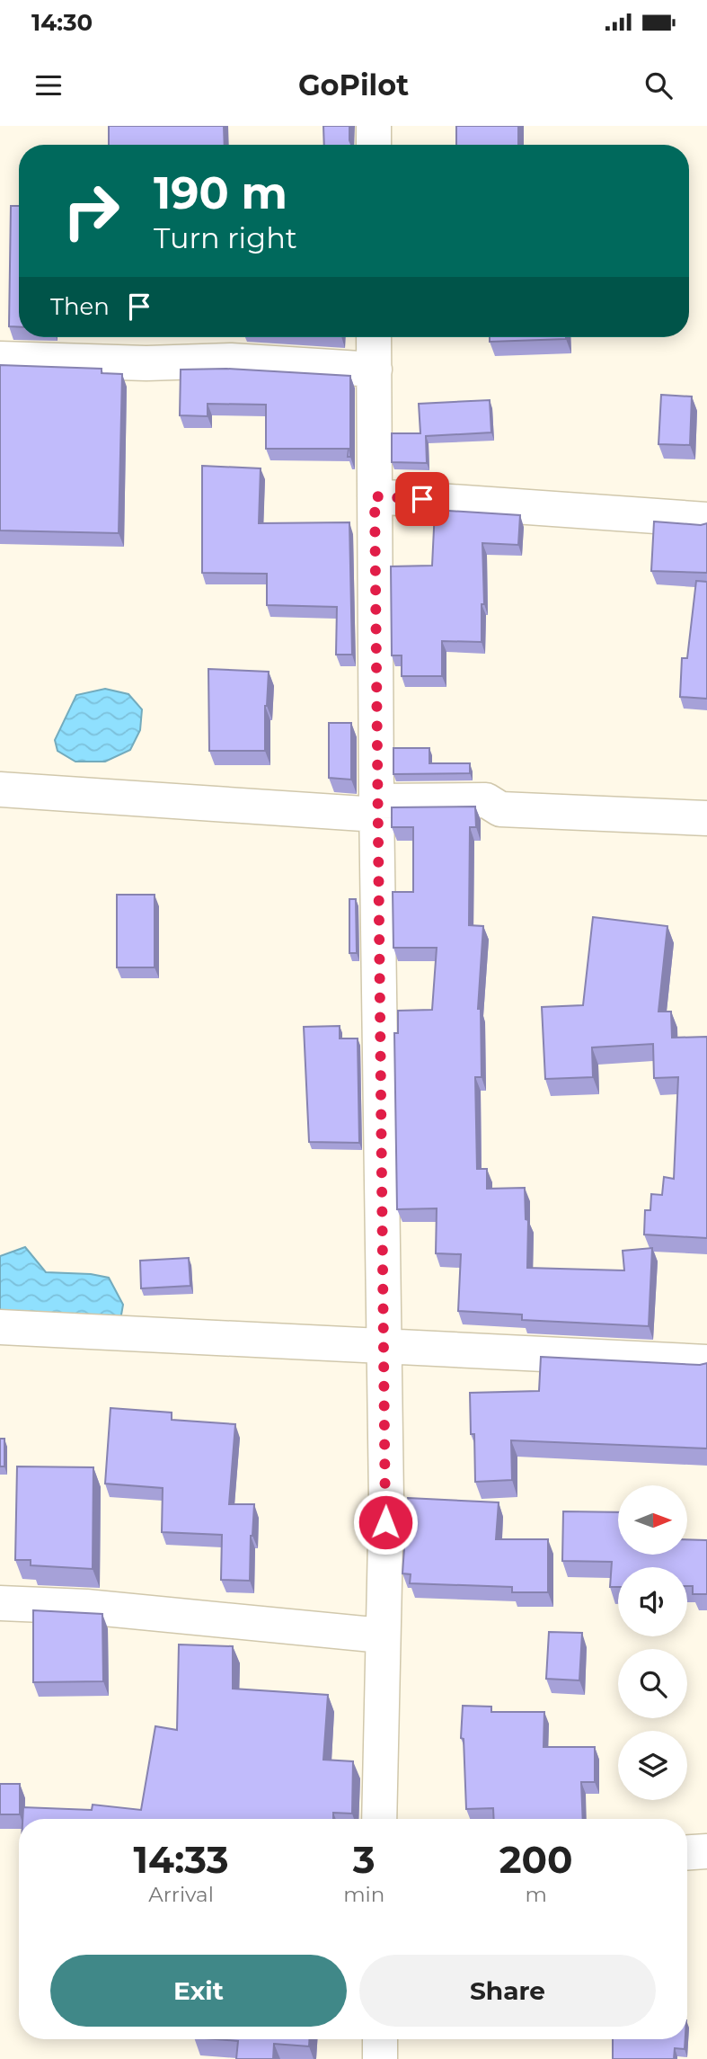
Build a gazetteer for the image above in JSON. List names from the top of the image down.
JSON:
{
  "north": "right",
  "page": {
    "status": "14:30",
    "header": "GoPilot",
    "turn": ["190 m", "Turn right"],
    "then": "Then",
    "eta": [
      "14:33",
      "Arrival",
      "3",
      "min",
      "200",
      "m"
    ],
    "buttons": ["Exit", "Share"]
  }
}
